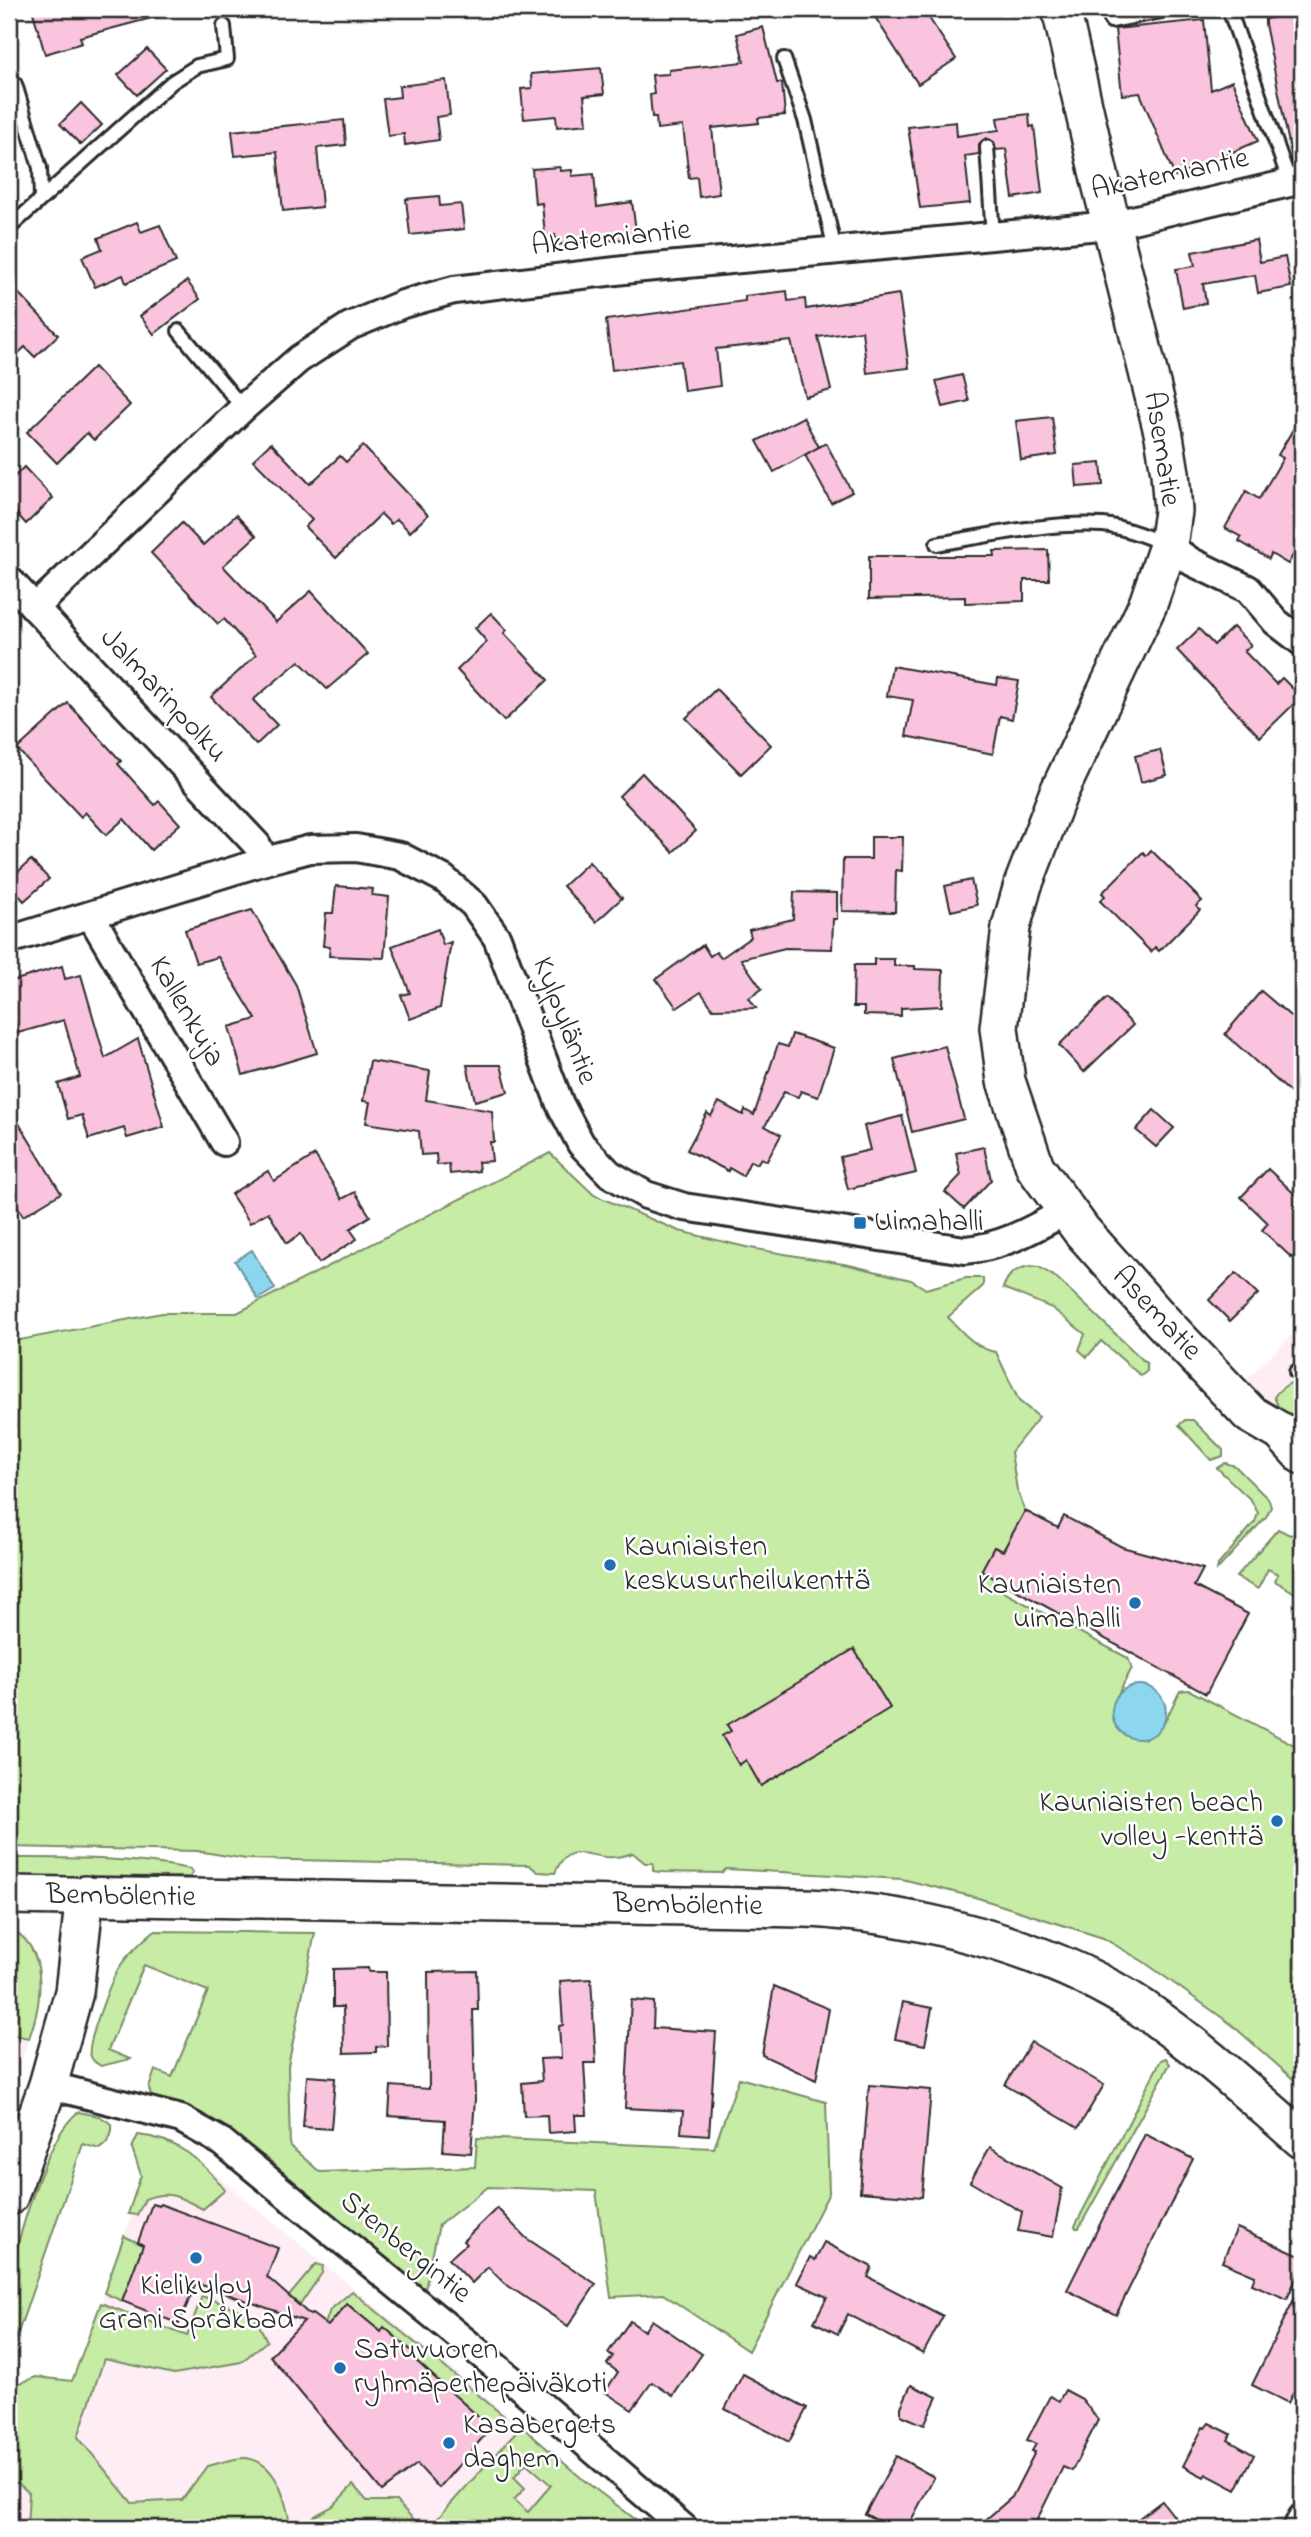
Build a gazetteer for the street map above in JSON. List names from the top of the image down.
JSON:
{
  "streets": {
    "street": [
      "Akatemiantie",
      "Asematie",
      "Jalmarinpolku",
      "Kallenkuja",
      "Kylpyläntie",
      "Bembölentie",
      "Stenbergintie"
    ]
  },
  "crossings": [
    ["Akatemiantie", "Asematie"],
    ["Akatemiantie", "Jalmarinpolku"],
    ["Asematie", "Kylpyläntie"],
    ["Jalmarinpolku", "Kylpyläntie"],
    ["Kallenkuja", "Kylpyläntie"]
  ],
  "places": {
    "transit": ["Uimahalli"],
    "other": [
      "Kauniaisten keskusurheilukenttä",
      "Kauniaisten uimahalli",
      "Kauniaisten beach volley -kenttä",
      "Kielikylpy Grani Språkbad",
      "Satuvuoren ryhmäperhepäiväkoti",
      "Kasabergets daghem"
    ]
  }
}
